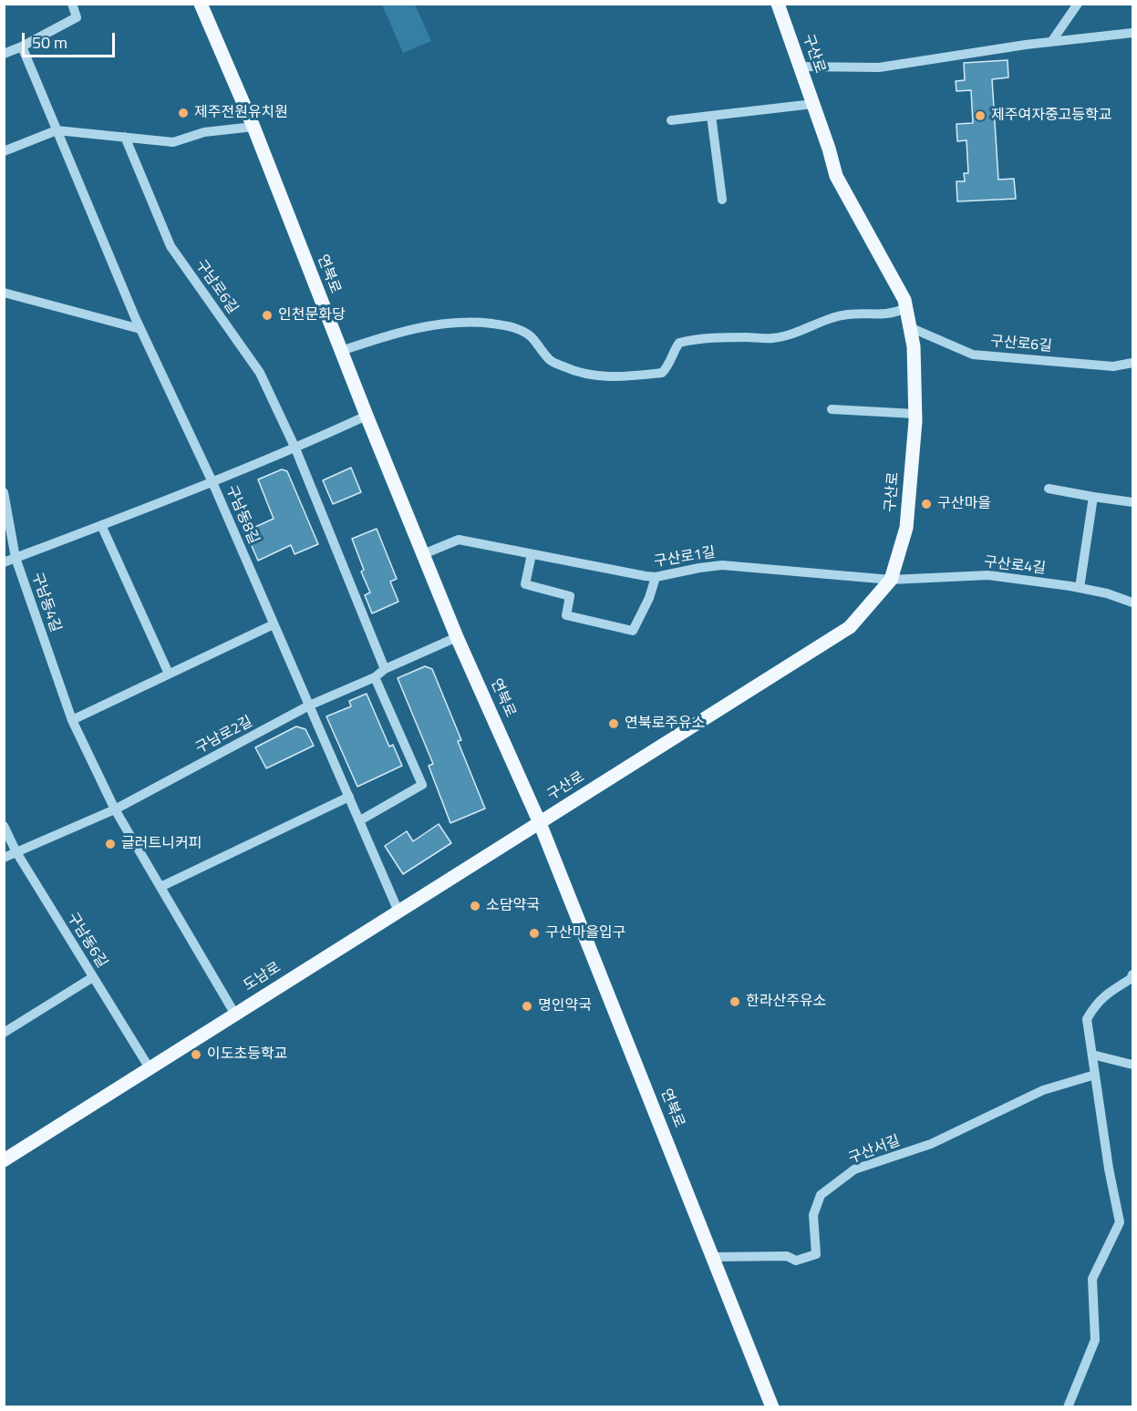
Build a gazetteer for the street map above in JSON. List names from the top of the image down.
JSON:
{
  "streets": {
    "main road": ["구산로", "연북로", "도남로"],
    "street": [
      "구남로6길",
      "구산로6길",
      "구남동8길",
      "구산로1길",
      "구산로4길",
      "구남동4길",
      "구남로2길",
      "구남동6길",
      "구산서길"
    ]
  },
  "crossings": [
    ["구산로", "연북로"],
    ["구산로", "구산로6길"],
    ["구산로", "구산로1길"],
    ["구산로", "구산로4길"],
    ["구산로", "도남로"],
    ["연북로", "구산로1길"],
    ["연북로", "구남로2길"],
    ["연북로", "도남로"],
    ["연북로", "구산서길"],
    ["구남로6길", "구남로2길"],
    ["구남동8길", "구남로2길"],
    ["구남동8길", "도남로"],
    ["구산로1길", "구산로4길"],
    ["구남동4길", "구남로2길"],
    ["구남동4길", "도남로"],
    ["구남로2길", "구남동6길"],
    ["구남동6길", "도남로"]
  ],
  "places": [
    "제주전원유치원",
    "제주여자중고등학교",
    "인천문화당",
    "구산마을",
    "연북로주유소",
    "글러트니커피",
    "소담약국",
    "구산마을입구",
    "한라산주유소",
    "명인약국",
    "이도초등학교"
  ],
  "scale_bar": "50 m"
}
